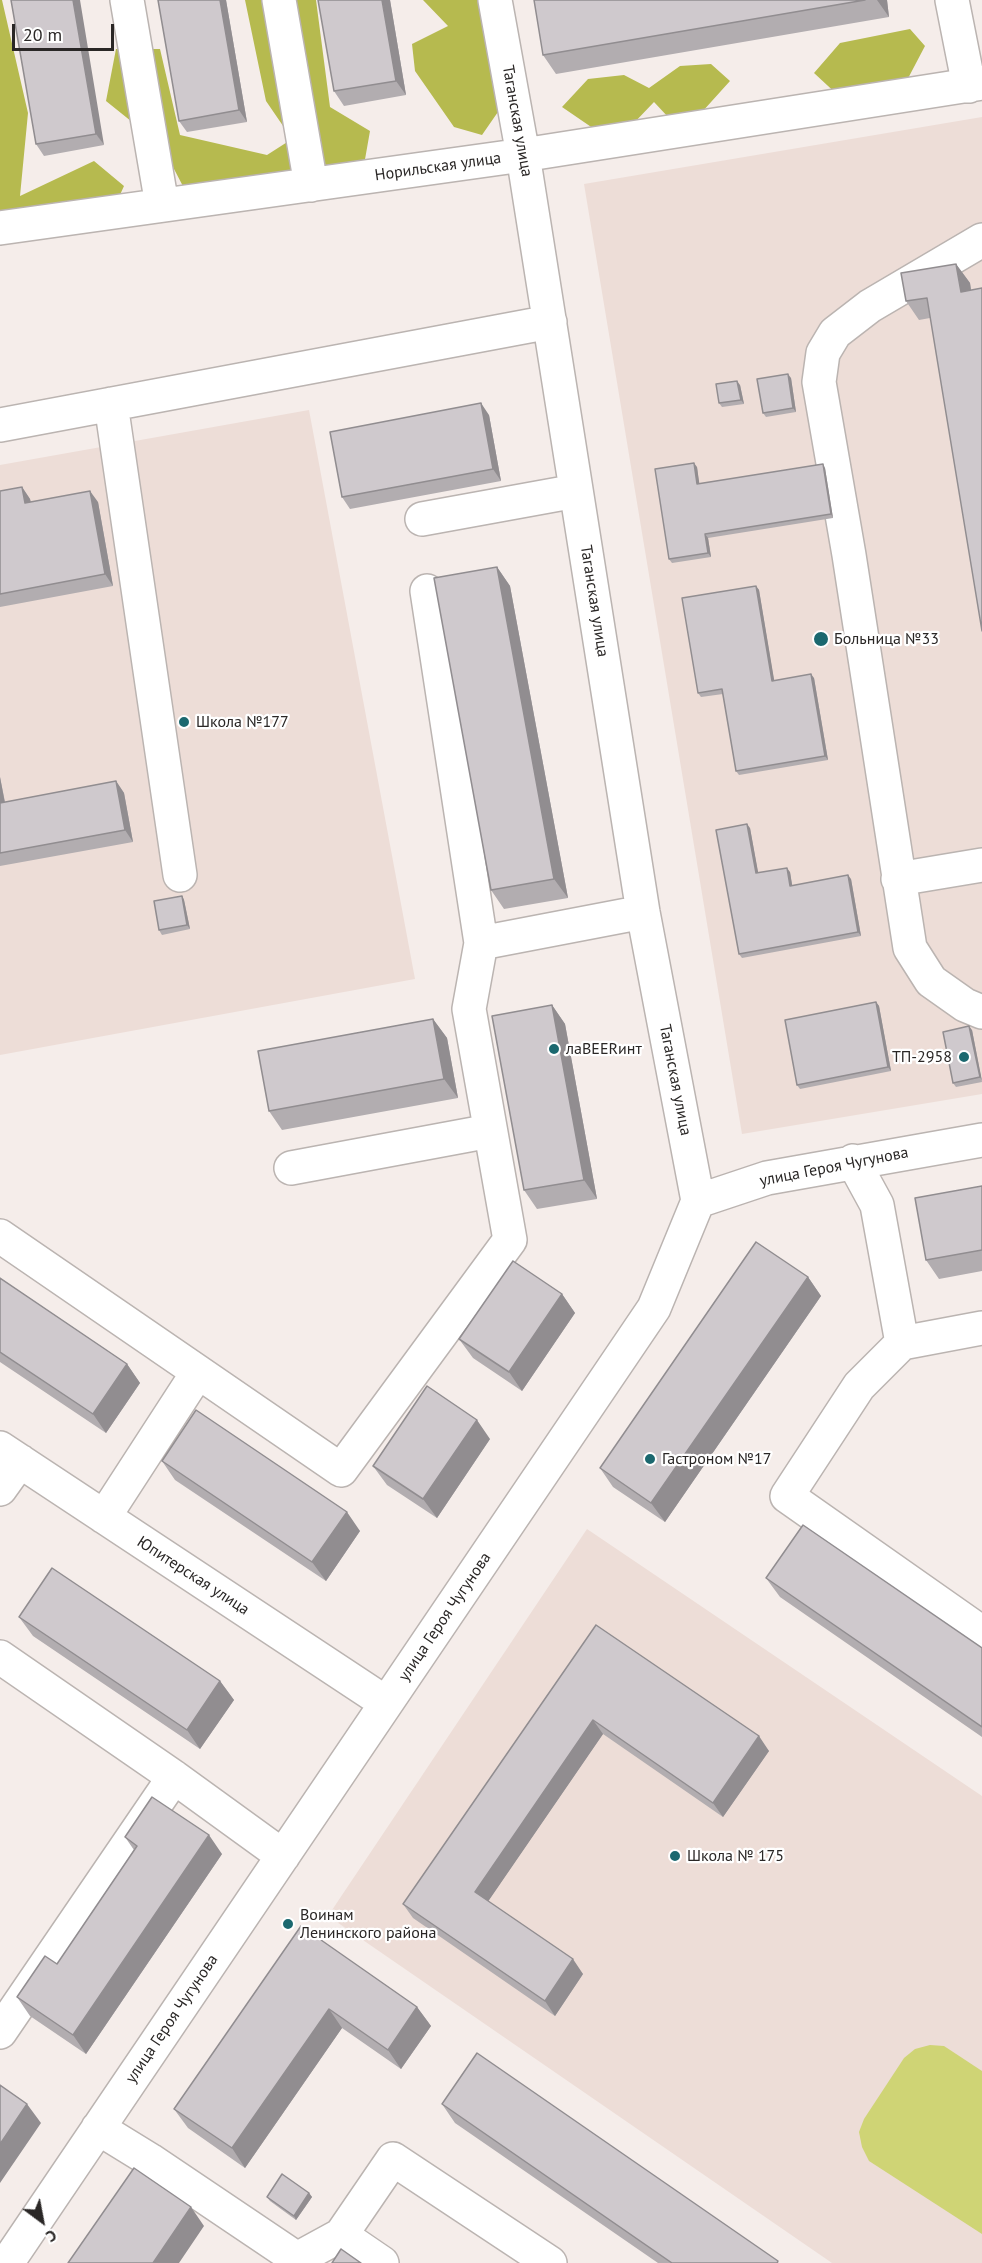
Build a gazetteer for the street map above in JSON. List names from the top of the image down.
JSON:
{
  "streets": {
    "street": [
      "Таганская улица",
      "Норильская улица",
      "улица Героя Чугунова",
      "Юпитерская улица"
    ]
  },
  "crossings": [
    ["Таганская улица", "Норильская улица"],
    ["Таганская улица", "улица Героя Чугунова"],
    ["улица Героя Чугунова", "Юпитерская улица"]
  ],
  "places": [
    "Больница №33",
    "Школа №177",
    "лаBEERинт",
    "ТП-2958",
    "Гастроном №17",
    "Школа № 175",
    "Воинам Ленинского района"
  ],
  "scale_bar": "20 m",
  "north": "bottom right"
}
